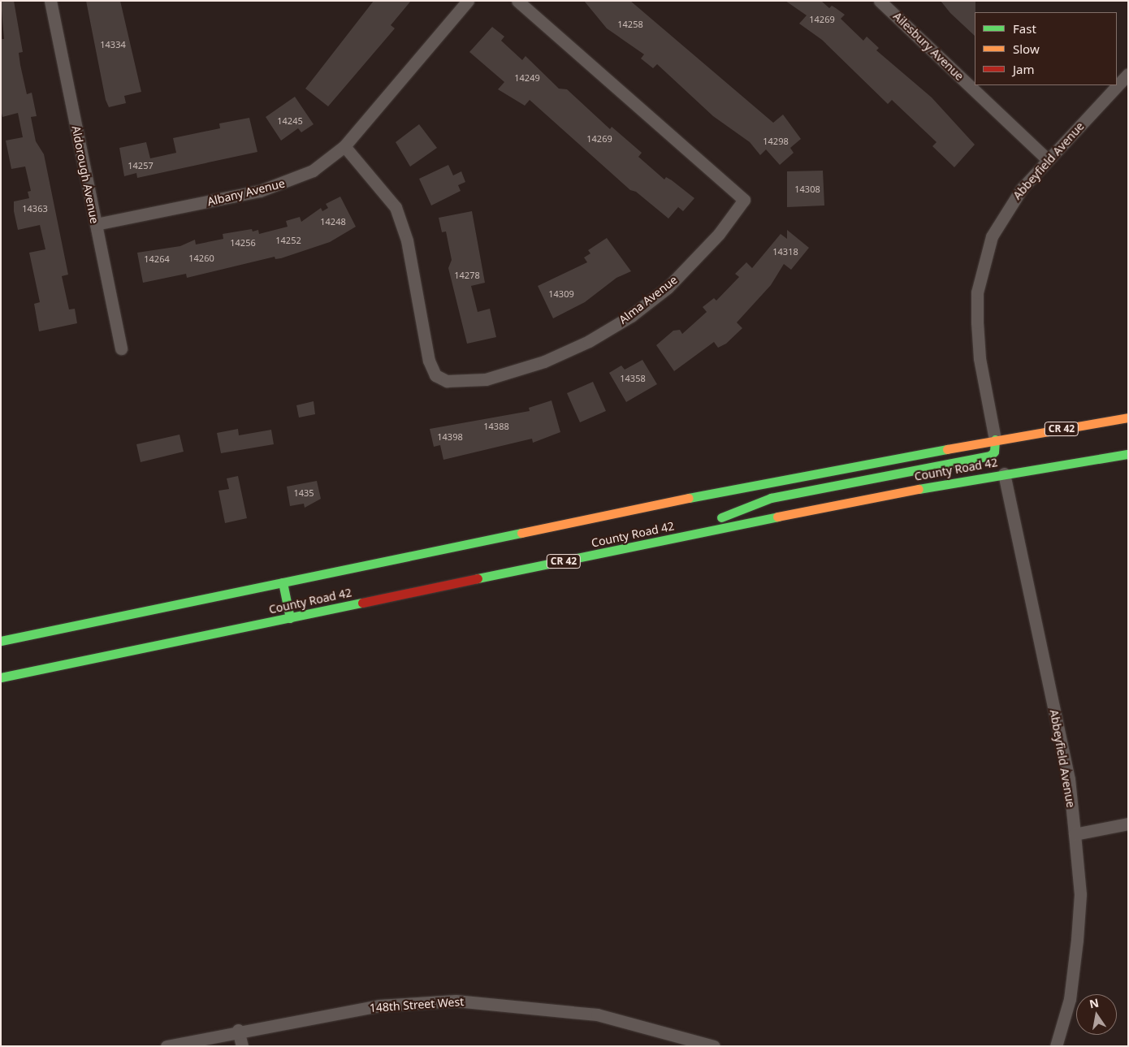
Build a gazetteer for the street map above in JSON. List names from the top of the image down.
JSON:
{
  "streets": {
    "highway": ["CR 42", "County Road 42"],
    "street": [
      "Ailesbury Avenue",
      "Abbeyfield Avenue",
      "Aldorough Avenue",
      "Albany Avenue",
      "Alma Avenue",
      "148th Street West"
    ]
  },
  "crossings": [
    ["Ailesbury Avenue", "Abbeyfield Avenue"],
    ["Abbeyfield Avenue", "County Road 42"],
    ["Aldorough Avenue", "Albany Avenue"],
    ["Albany Avenue", "Alma Avenue"]
  ],
  "house_numbers": [
    "14269",
    "14258",
    "14334",
    "14249",
    "14245",
    "14269",
    "14298",
    "14257",
    "14308",
    "14363",
    "14248",
    "14252",
    "14256",
    "14318",
    "14260",
    "14264",
    "14278",
    "14309",
    "14358",
    "14388",
    "14398",
    "1435"
  ],
  "legend": ["Fast", "Slow", "Jam"],
  "north": "top"
}
